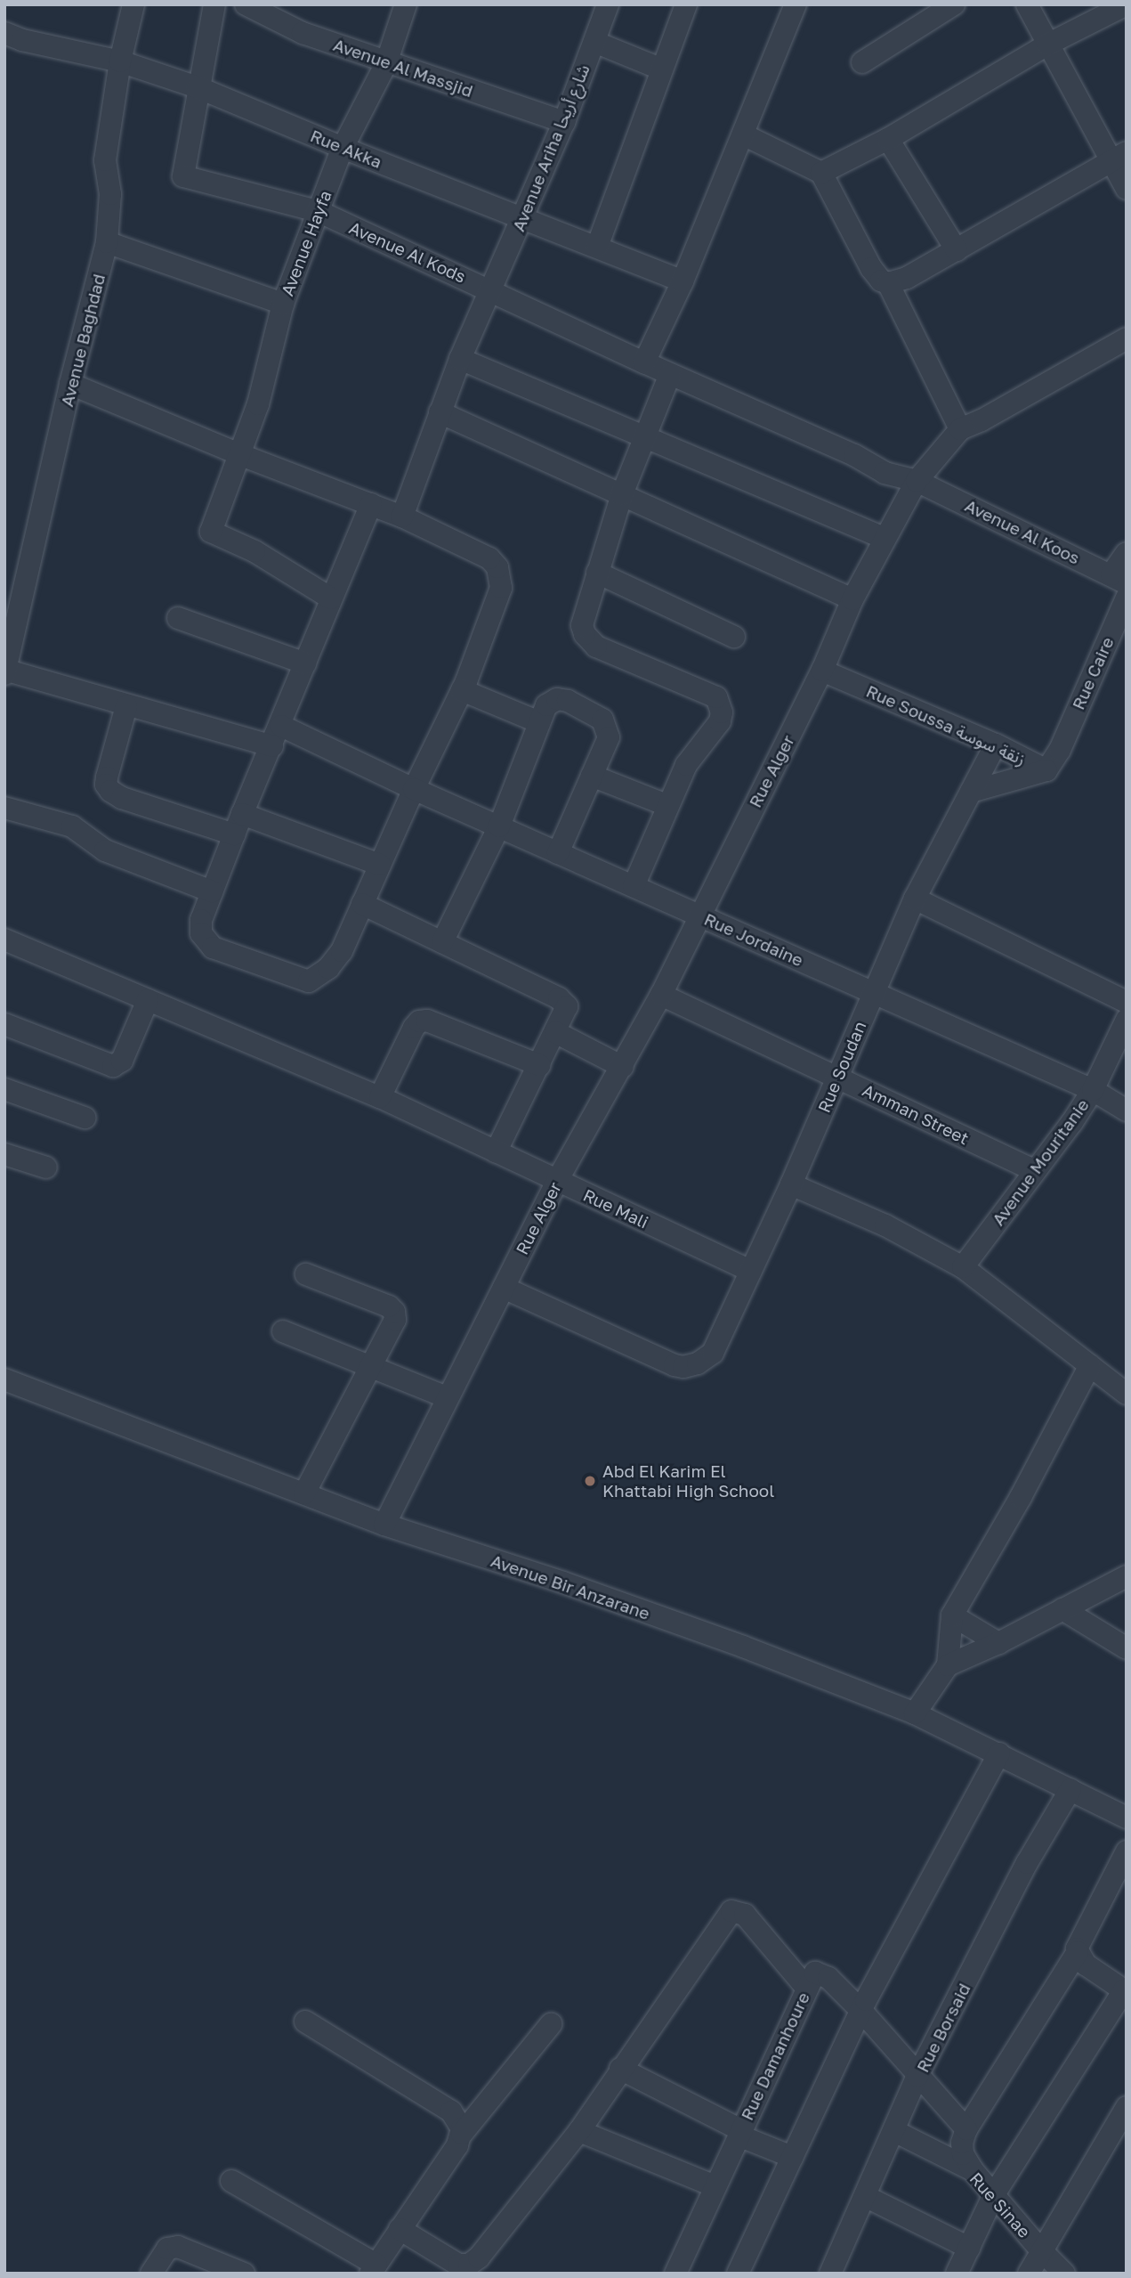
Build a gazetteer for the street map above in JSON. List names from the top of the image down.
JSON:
{
  "streets": {
    "street": [
      "Avenue Al Massjid",
      "Avenue Ariha شارع أريحا",
      "Rue Akka",
      "Avenue Hayfa",
      "Avenue Al Kods",
      "Avenue Baghdad",
      "Avenue Al Koos",
      "Rue Caire",
      "Rue Soussa زنقة سوسة",
      "Rue Alger",
      "Rue Jordaine",
      "Rue Soudan",
      "Amman Street",
      "Avenue Mouritanie",
      "Rue Mali",
      "Avenue Bir Anzarane",
      "Rue Borsaid",
      "Rue Damanhoure",
      "Rue Sinae"
    ]
  },
  "crossings": [
    ["Avenue Al Massjid", "Avenue Ariha شارع أريحا"],
    ["Avenue Al Massjid", "Avenue Hayfa"],
    ["Avenue Ariha شارع أريحا", "Rue Akka"],
    ["Avenue Ariha شارع أريحا", "Avenue Al Kods"],
    ["Rue Akka", "Avenue Hayfa"],
    ["Rue Akka", "Avenue Al Kods"],
    ["Rue Akka", "Avenue Baghdad"],
    ["Avenue Hayfa", "Avenue Al Kods"],
    ["Avenue Al Kods", "Avenue Al Koos"],
    ["Avenue Al Koos", "Rue Alger"],
    ["Rue Caire", "Rue Soussa زنقة سوسة"],
    ["Rue Soussa زنقة سوسة", "Rue Alger"],
    ["Rue Soussa زنقة سوسة", "Rue Soudan"],
    ["Rue Alger", "Rue Jordaine"],
    ["Rue Alger", "Rue Soudan"],
    ["Rue Alger", "Amman Street"],
    ["Rue Alger", "Rue Mali"],
    ["Rue Alger", "Avenue Bir Anzarane"],
    ["Rue Jordaine", "Rue Soudan"],
    ["Rue Jordaine", "Avenue Mouritanie"],
    ["Rue Soudan", "Amman Street"],
    ["Rue Soudan", "Rue Mali"],
    ["Amman Street", "Avenue Mouritanie"],
    ["Avenue Bir Anzarane", "Rue Borsaid"],
    ["Rue Borsaid", "Rue Damanhoure"],
    ["Rue Borsaid", "Rue Sinae"]
  ],
  "places": ["Abd El Karim El Khattabi High School"]
}
